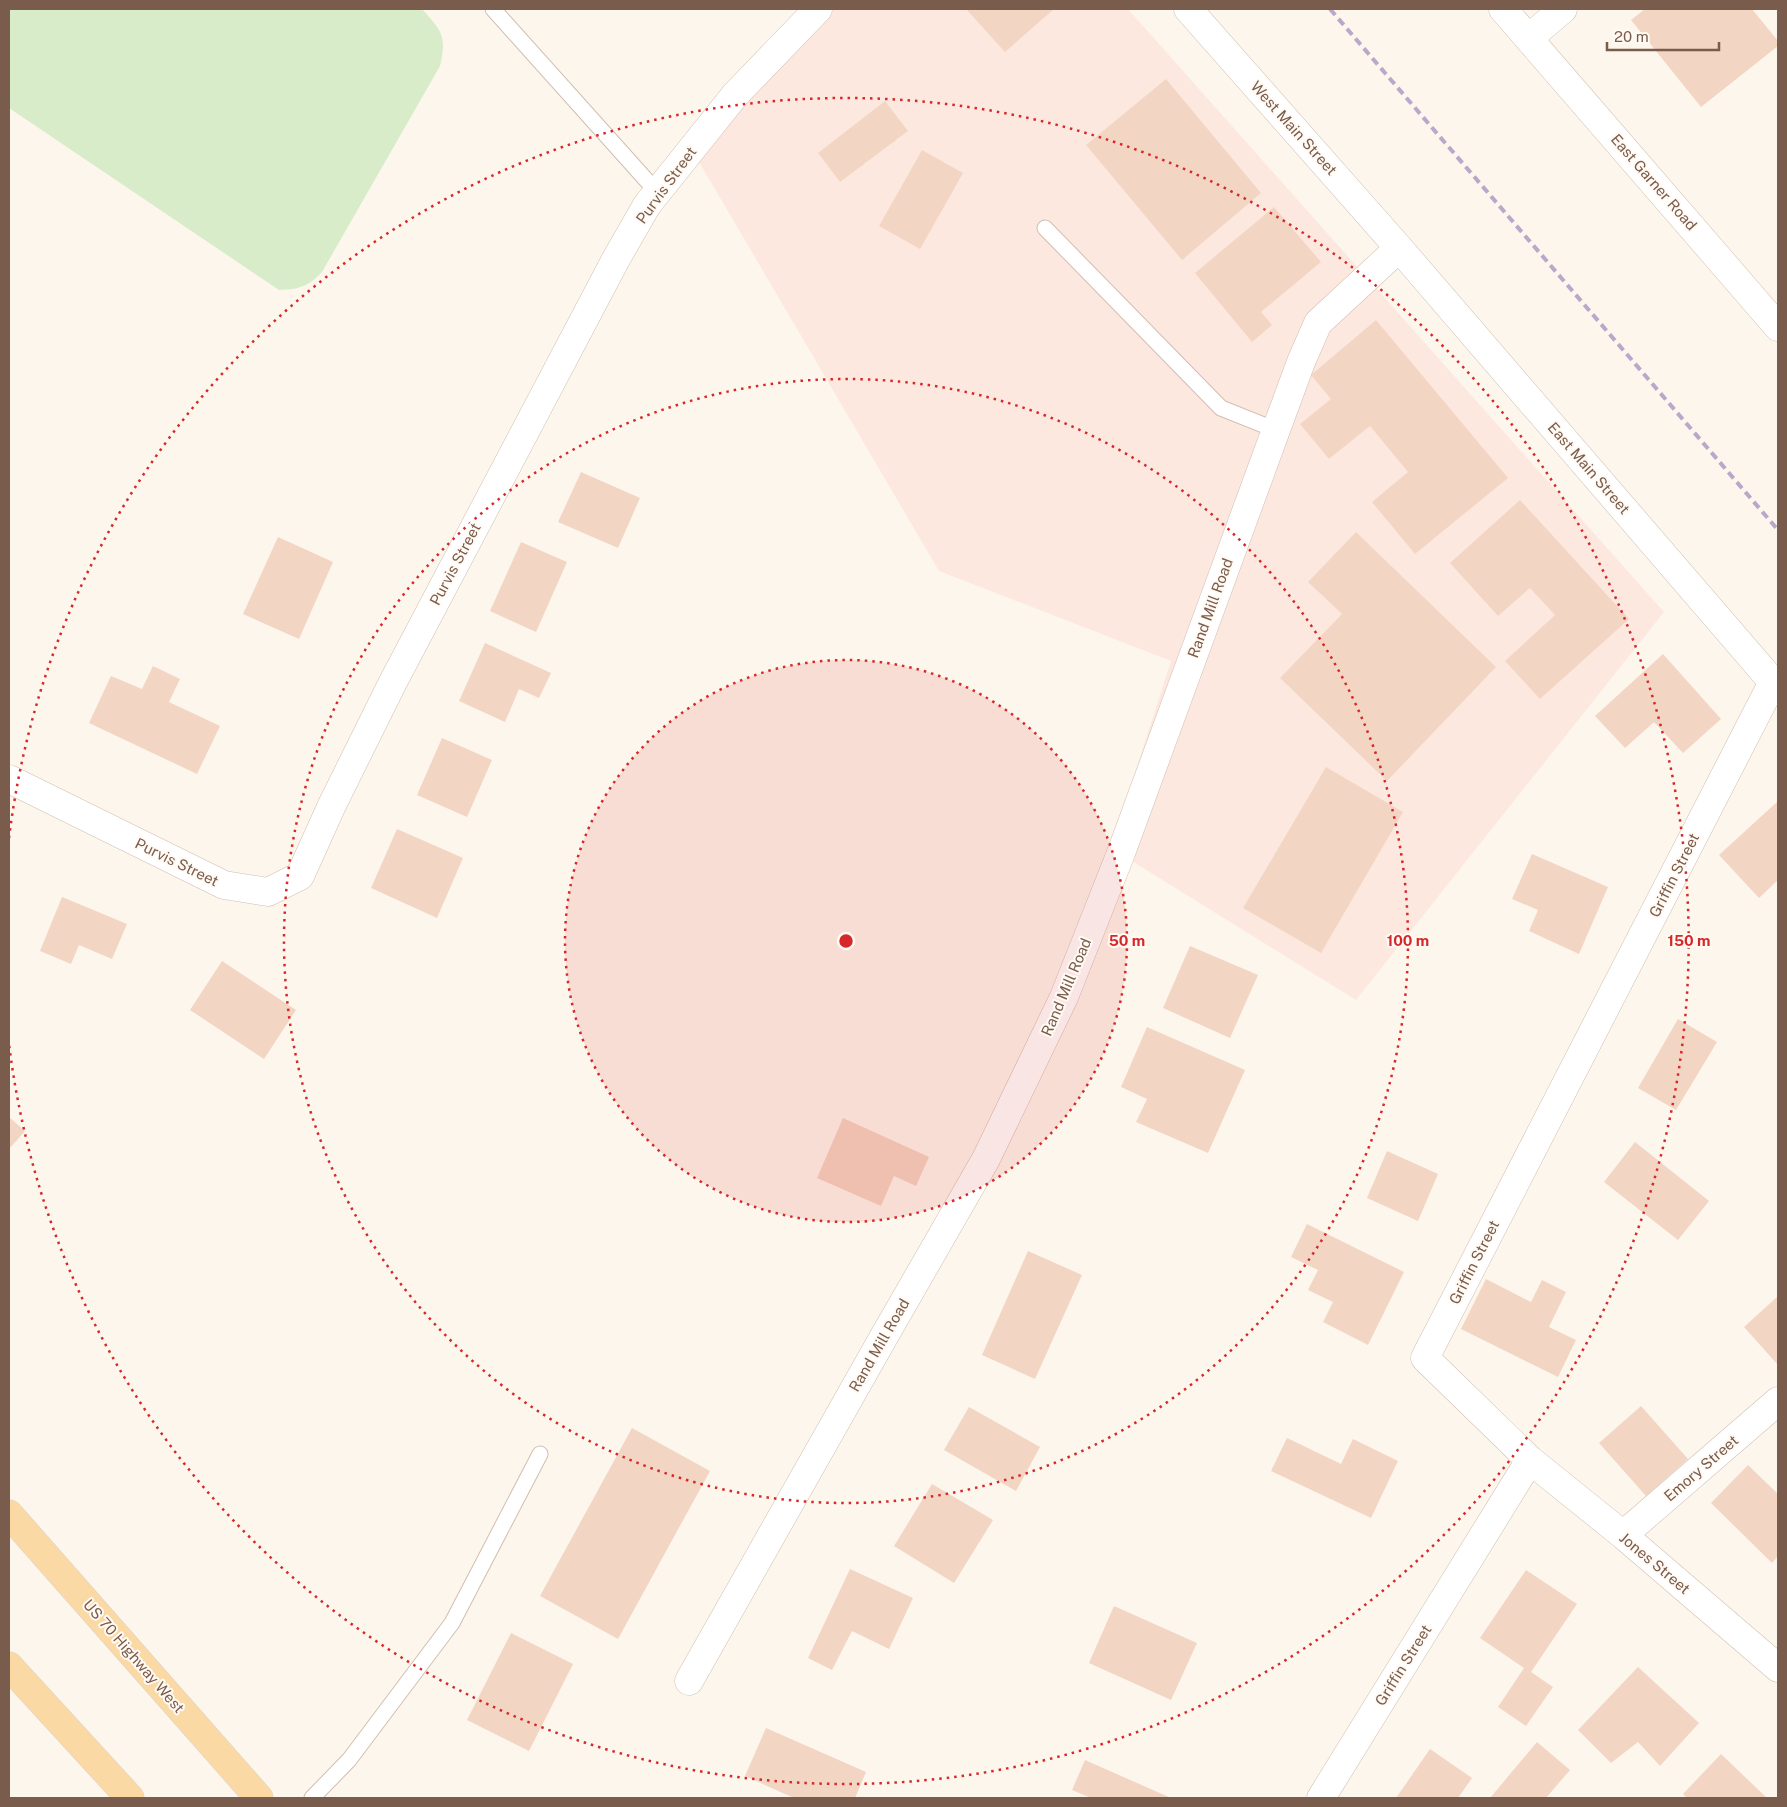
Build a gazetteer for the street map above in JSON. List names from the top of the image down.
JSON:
{
  "streets": {
    "main road": ["US 70 Highway West"],
    "street": [
      "West Main Street",
      "East Garner Road",
      "Purvis Street",
      "East Main Street",
      "Rand Mill Road",
      "Griffin Street",
      "Emory Street",
      "Jones Street"
    ]
  },
  "crossings": [
    ["West Main Street", "East Main Street"],
    ["West Main Street", "Rand Mill Road"],
    ["East Main Street", "Rand Mill Road"],
    ["East Main Street", "Griffin Street"],
    ["Griffin Street", "Jones Street"],
    ["Emory Street", "Jones Street"]
  ],
  "scale_bar": "20 m",
  "rings": ["50 m", "100 m", "150 m"]
}
